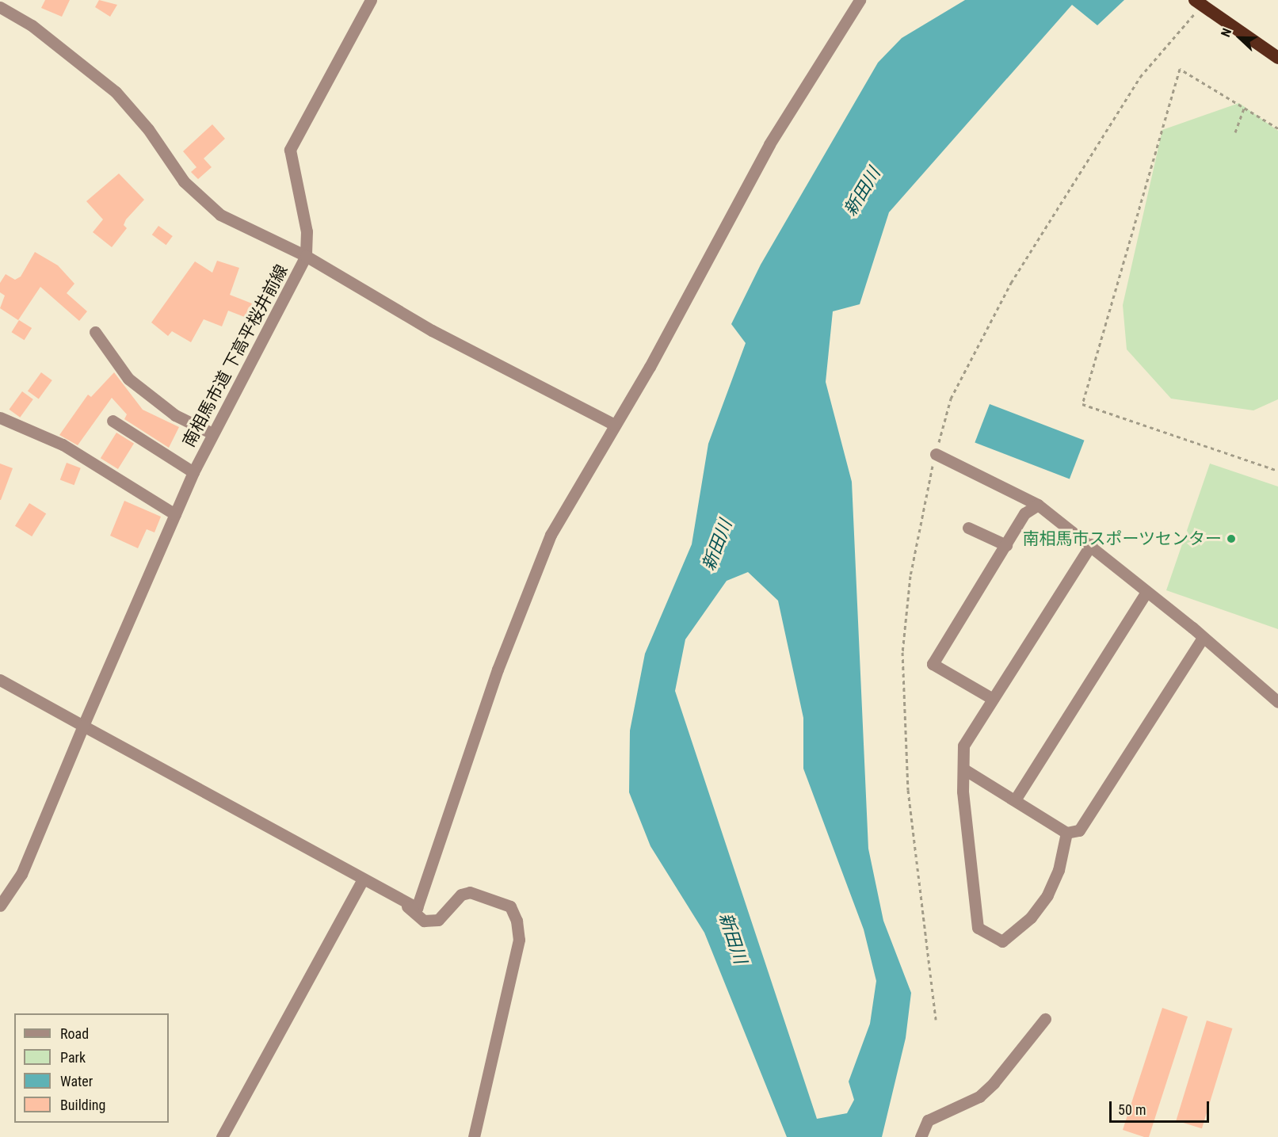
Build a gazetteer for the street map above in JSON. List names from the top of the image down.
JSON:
{
  "streets": {
    "street": ["南相馬市道 下高平桜井前線"]
  },
  "water": ["新田川"],
  "places": ["南相馬市スポーツセンター"],
  "legend": [
    "Road",
    "Park",
    "Water",
    "Building"
  ],
  "scale_bar": "50 m",
  "north": "left"
}
